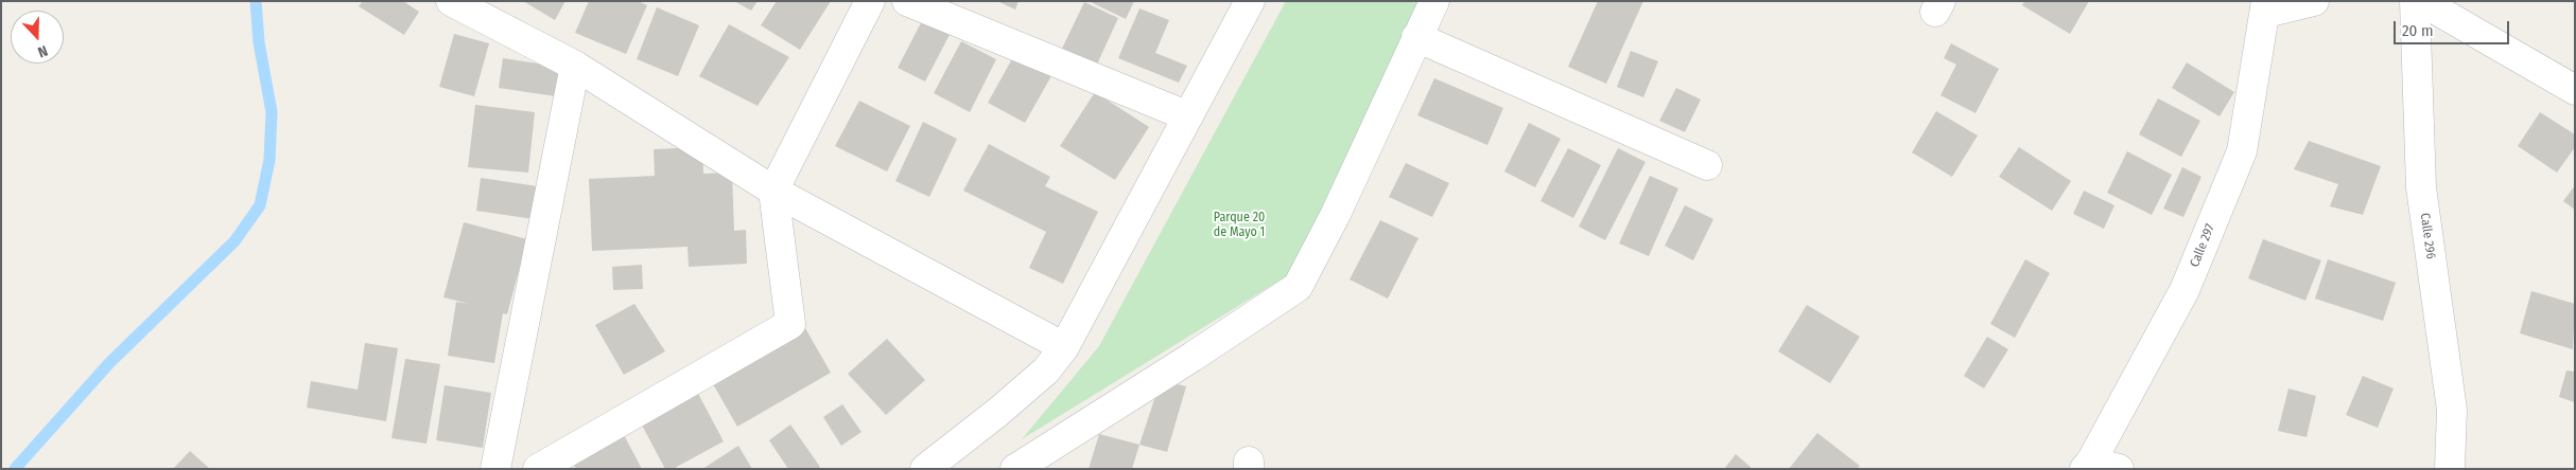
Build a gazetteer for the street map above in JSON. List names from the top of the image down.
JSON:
{
  "streets": {
    "street": ["Calle 296", "Calle 297"]
  },
  "parks": ["Parque 20 de Mayo 1"],
  "scale_bar": "20 m",
  "north": "bottom"
}
